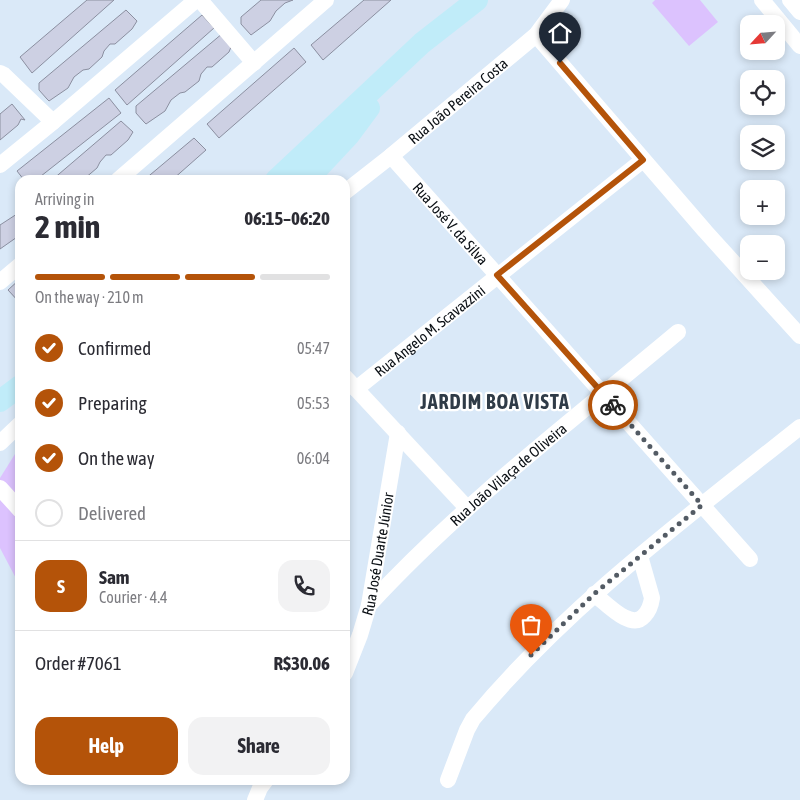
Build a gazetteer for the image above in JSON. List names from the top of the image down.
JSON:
{
  "streets": {
    "street": [
      "Rua João Pereira Costa",
      "Rua José V. da Silva",
      "Rua Angelo M. Scavazzini",
      "Rua João Vilaça de Oliveira",
      "Rua José Duarte Júnior"
    ]
  },
  "crossings": [
    ["Rua João Pereira Costa", "Rua José V. da Silva"],
    ["Rua José V. da Silva", "Rua Angelo M. Scavazzini"],
    ["Rua José V. da Silva", "Rua João Vilaça de Oliveira"],
    ["Rua João Vilaça de Oliveira", "Rua José Duarte Júnior"]
  ],
  "districts": ["JARDIM BOA VISTA"],
  "north": "bottom left",
  "page": {
    "map_buttons": ["+", "−"],
    "heading": ["2 min", "Arriving in", "06:15–06:20"],
    "panel": [
      "Sam",
      "Courier · 4.4",
      "Order #7061",
      "R$30.06"
    ],
    "bar": "On the way · 210 m",
    "list": [
      ["Confirmed", "05:47"],
      ["Preparing", "05:53"],
      ["On the way", "06:04"],
      "Delivered"
    ],
    "round": "S",
    "buttons": ["Help", "Share"]
  }
}
